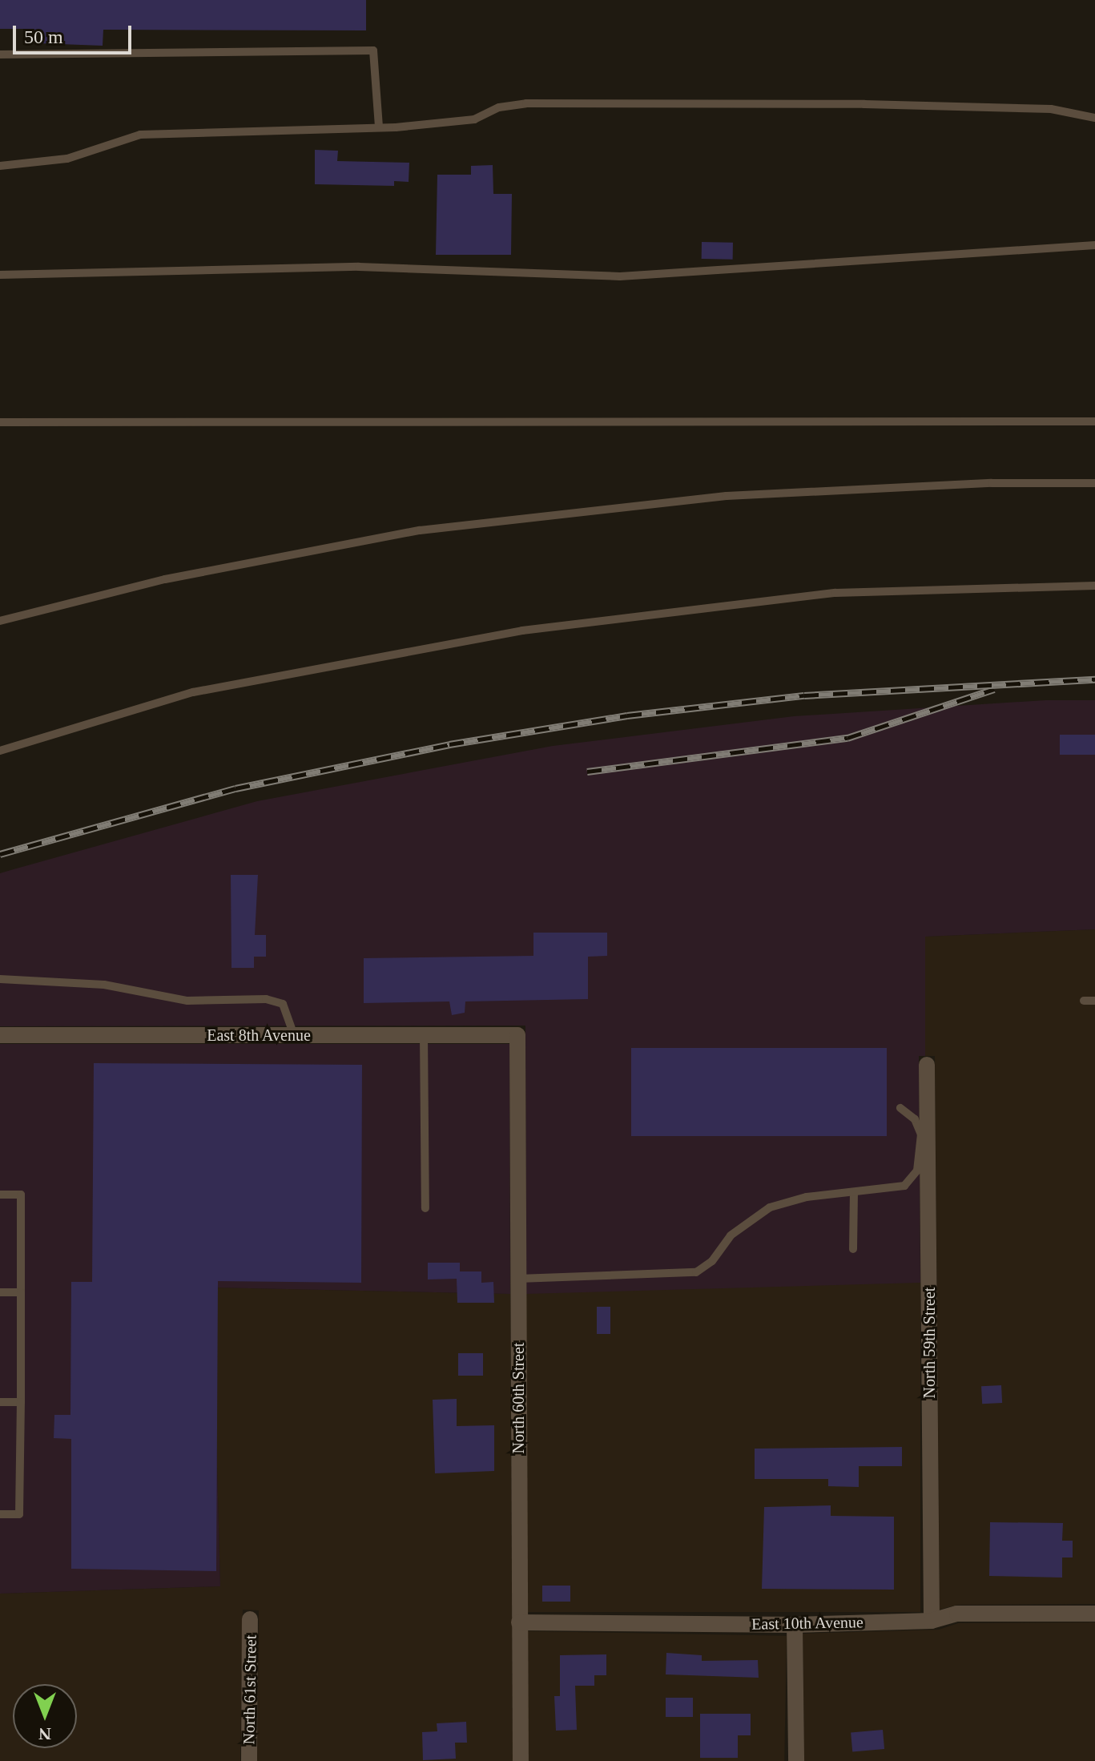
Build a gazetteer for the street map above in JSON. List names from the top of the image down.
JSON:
{
  "streets": {
    "street": [
      "East 8th Avenue",
      "North 59th Street",
      "North 60th Street",
      "East 10th Avenue",
      "North 61st Street"
    ]
  },
  "crossings": [
    ["East 8th Avenue", "North 60th Street"],
    ["North 59th Street", "East 10th Avenue"],
    ["North 60th Street", "East 10th Avenue"]
  ],
  "scale_bar": "50 m",
  "north": "bottom"
}
